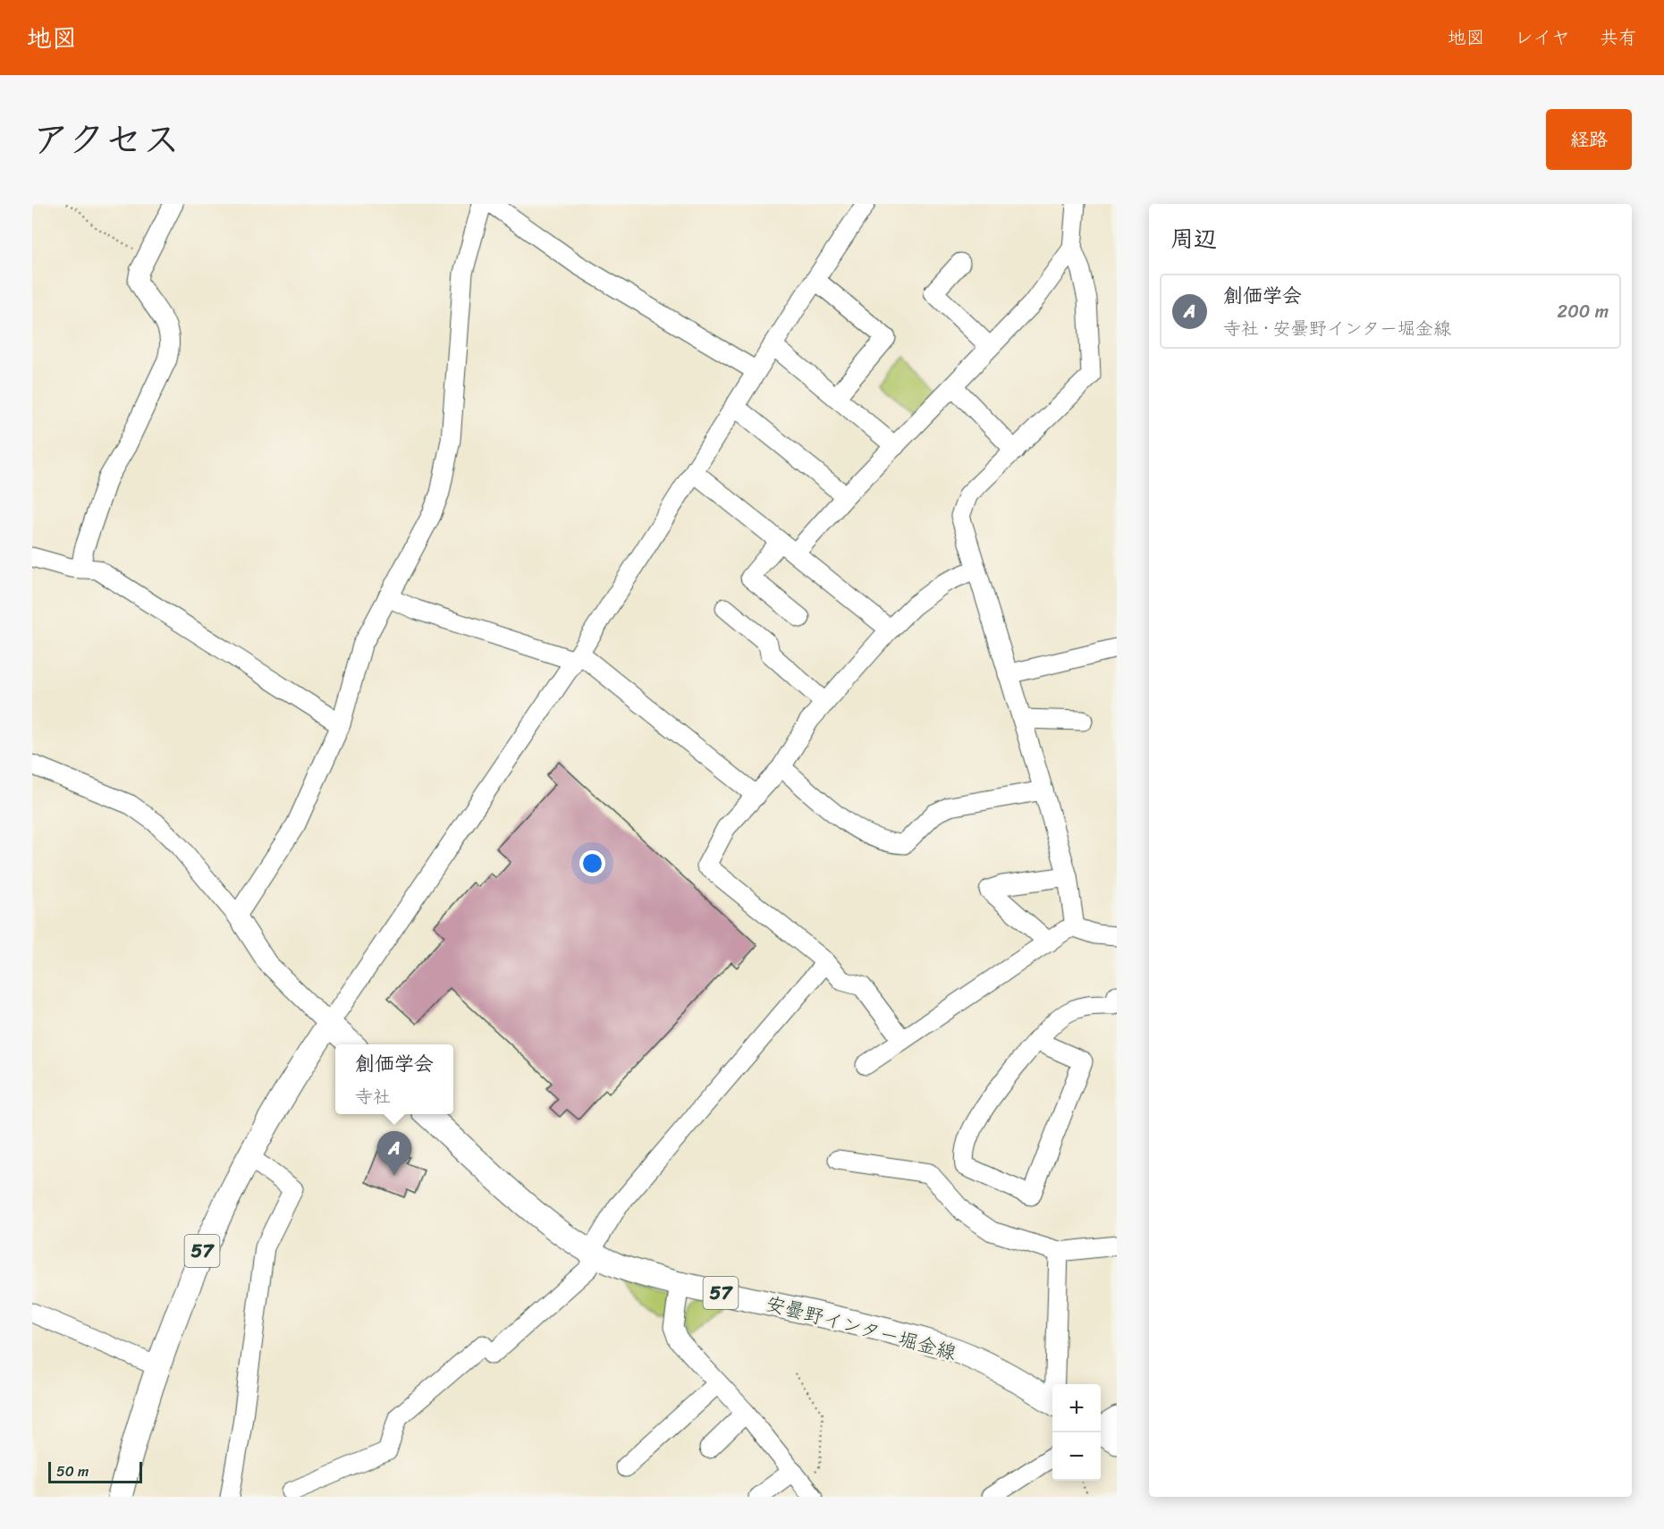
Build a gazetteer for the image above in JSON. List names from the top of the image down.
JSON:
{
  "streets": {
    "main road": ["57", "安曇野インター堀金線"]
  },
  "scale_bar": "50 m",
  "page": {
    "header": "地図",
    "nav": ["地図", "レイヤ", "共有"],
    "title": "アクセス",
    "buttons": "経路",
    "heading": "周辺",
    "list": [
      {
        "mark": "A",
        "name": "創価学会",
        "note": "寺社 · 安曇野インター堀金線",
        "value": "200 m"
      }
    ],
    "popup": ["創価学会", "寺社"],
    "pins": "A",
    "map_buttons": ["+", "−"],
    "scale": "50 m"
  }
}
